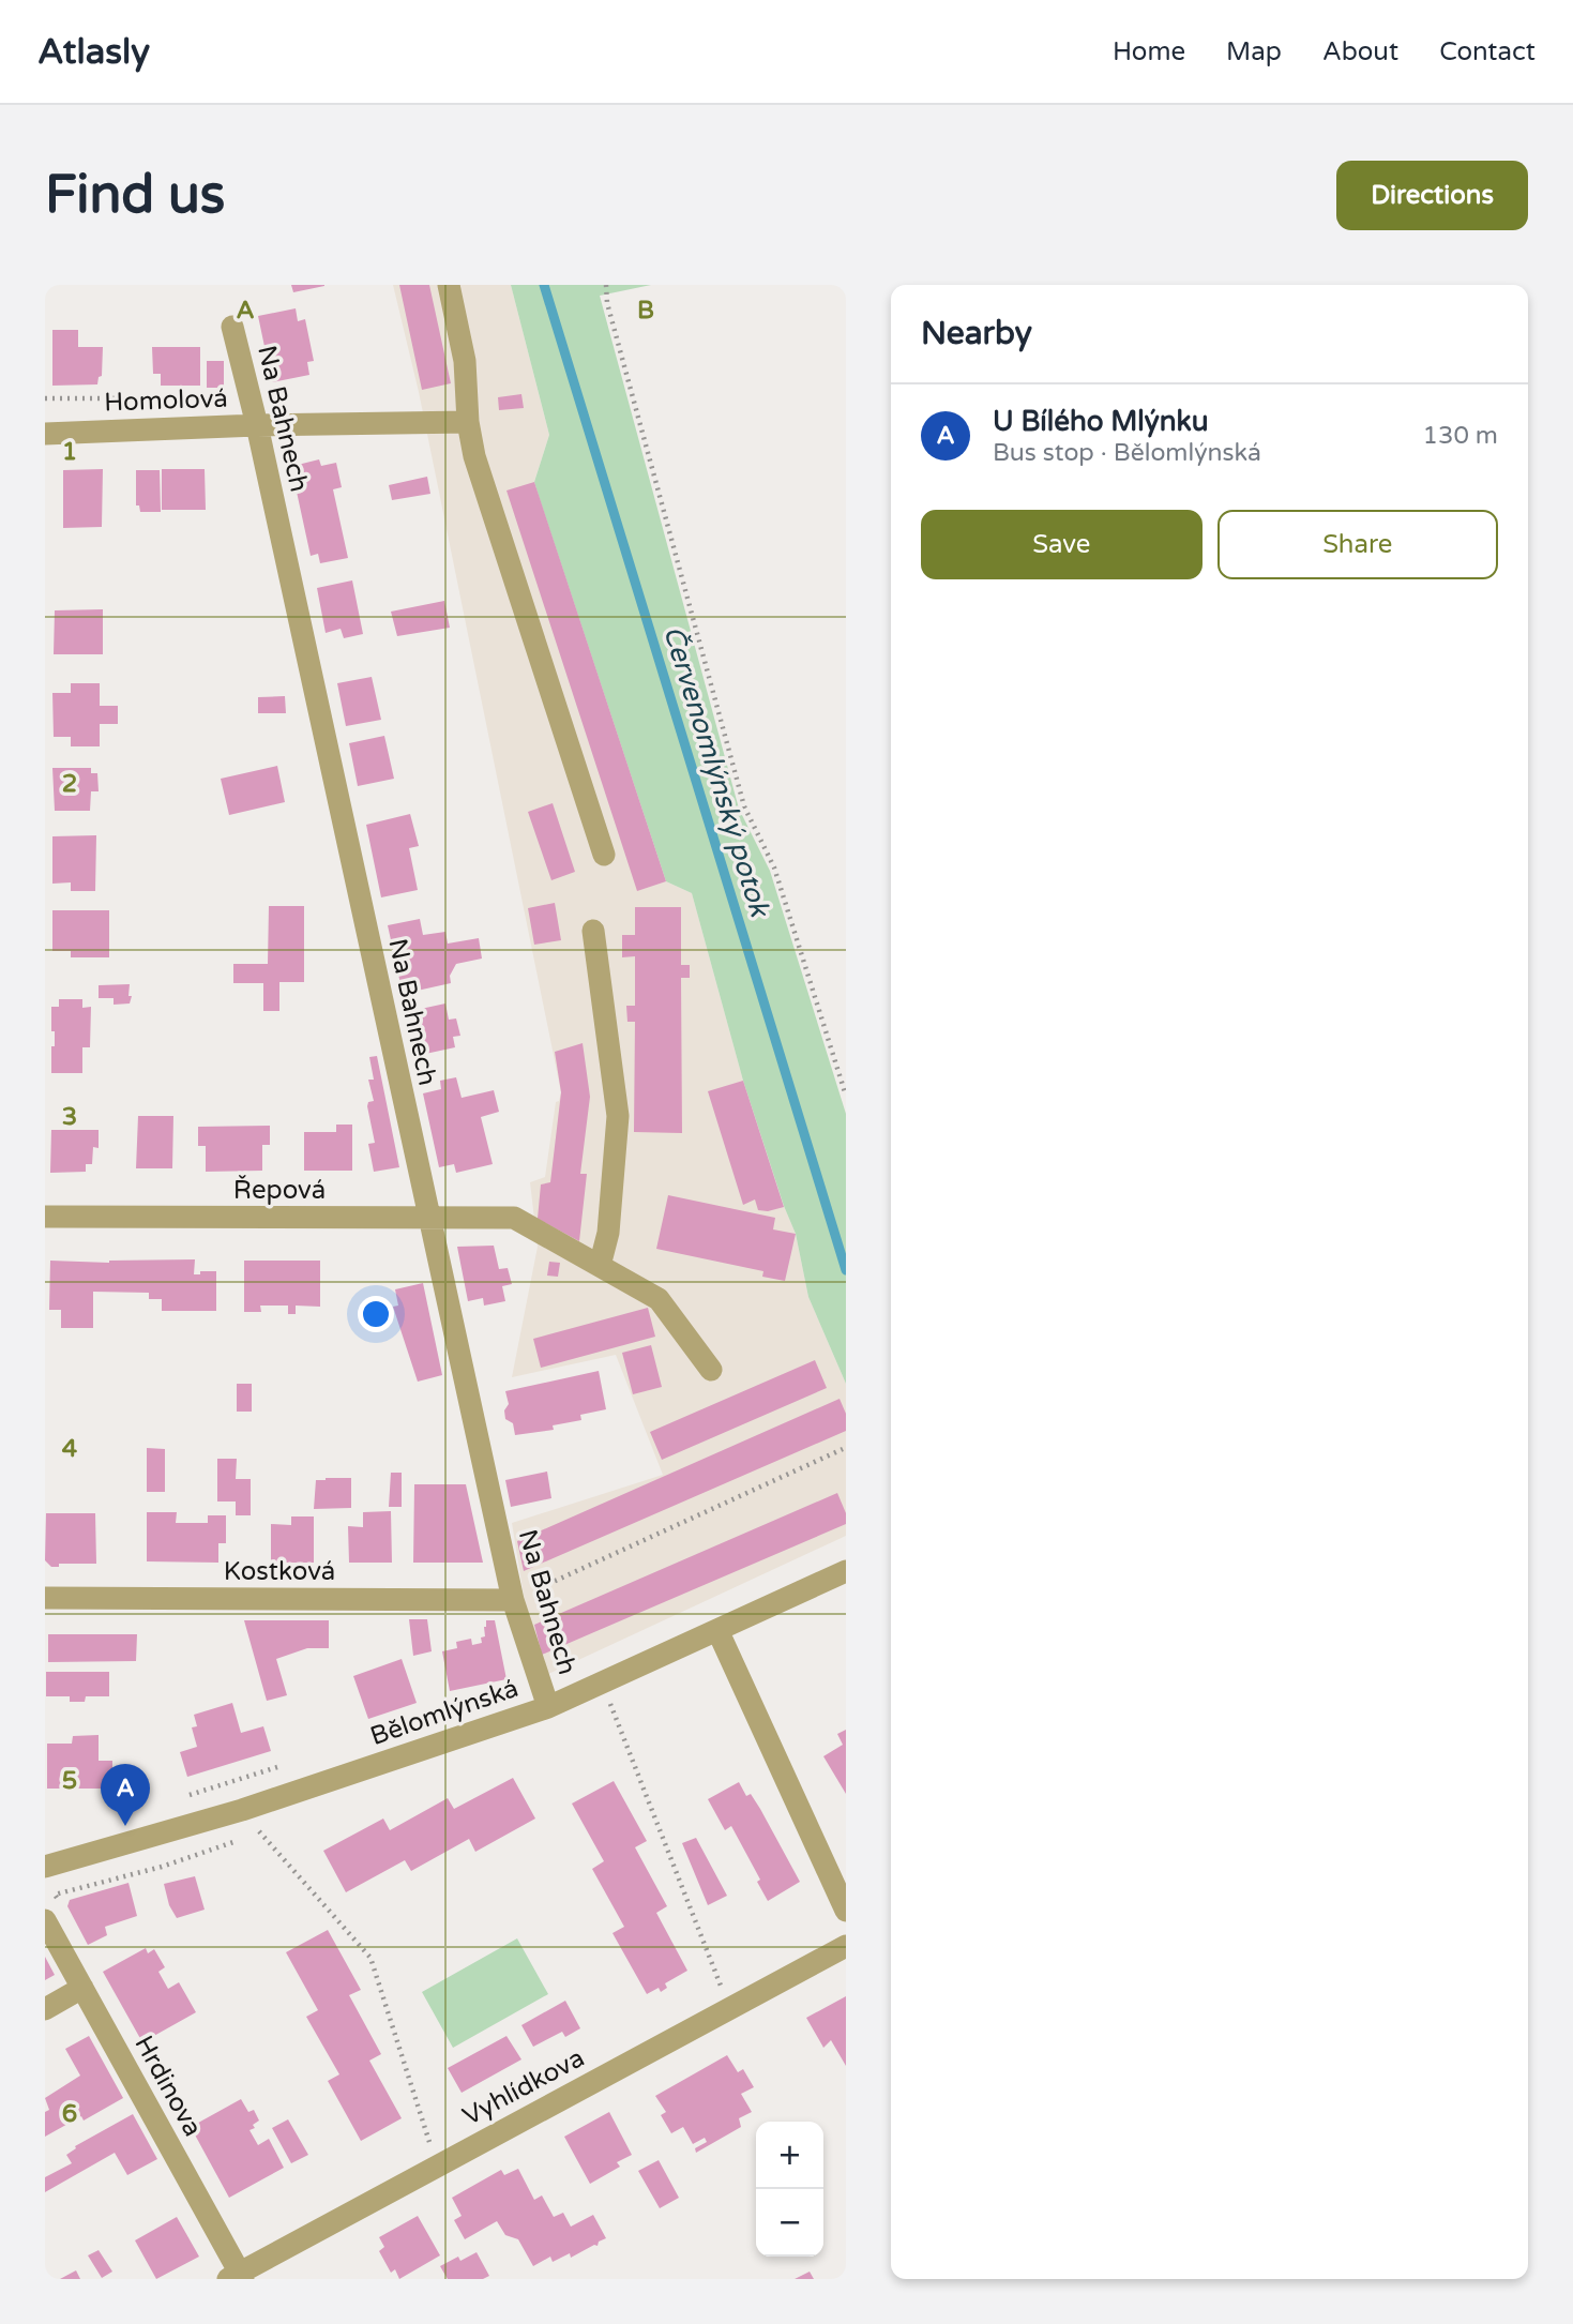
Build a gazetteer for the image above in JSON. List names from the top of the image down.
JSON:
{
  "streets": {
    "street": [
      "Homolová",
      "Na Bahnech",
      "Řepová",
      "Kostková",
      "Bělomlýnská",
      "Hrdinova",
      "Vyhlídkova"
    ]
  },
  "crossings": [
    ["Homolová", "Na Bahnech"],
    ["Na Bahnech", "Řepová"],
    ["Na Bahnech", "Kostková"],
    ["Na Bahnech", "Bělomlýnská"],
    ["Hrdinova", "Vyhlídkova"]
  ],
  "water": ["Červenomlýnský potok"],
  "page": {
    "header": "Atlasly",
    "nav": [
      "Home",
      "Map",
      "About",
      "Contact"
    ],
    "buttons": [
      "Directions",
      ["Save", "Share"]
    ],
    "title": "Find us",
    "heading": "Nearby",
    "list": [
      {
        "mark": "A",
        "name": "U Bílého Mlýnku",
        "note": "Bus stop · Bělomlýnská",
        "value": "130 m"
      }
    ],
    "pins": "A",
    "map_buttons": ["+", "−"]
  },
  "grid": {
    "columns": ["A", "B"],
    "rows": [
      "1",
      "2",
      "3",
      "4",
      "5",
      "6"
    ]
  }
}
